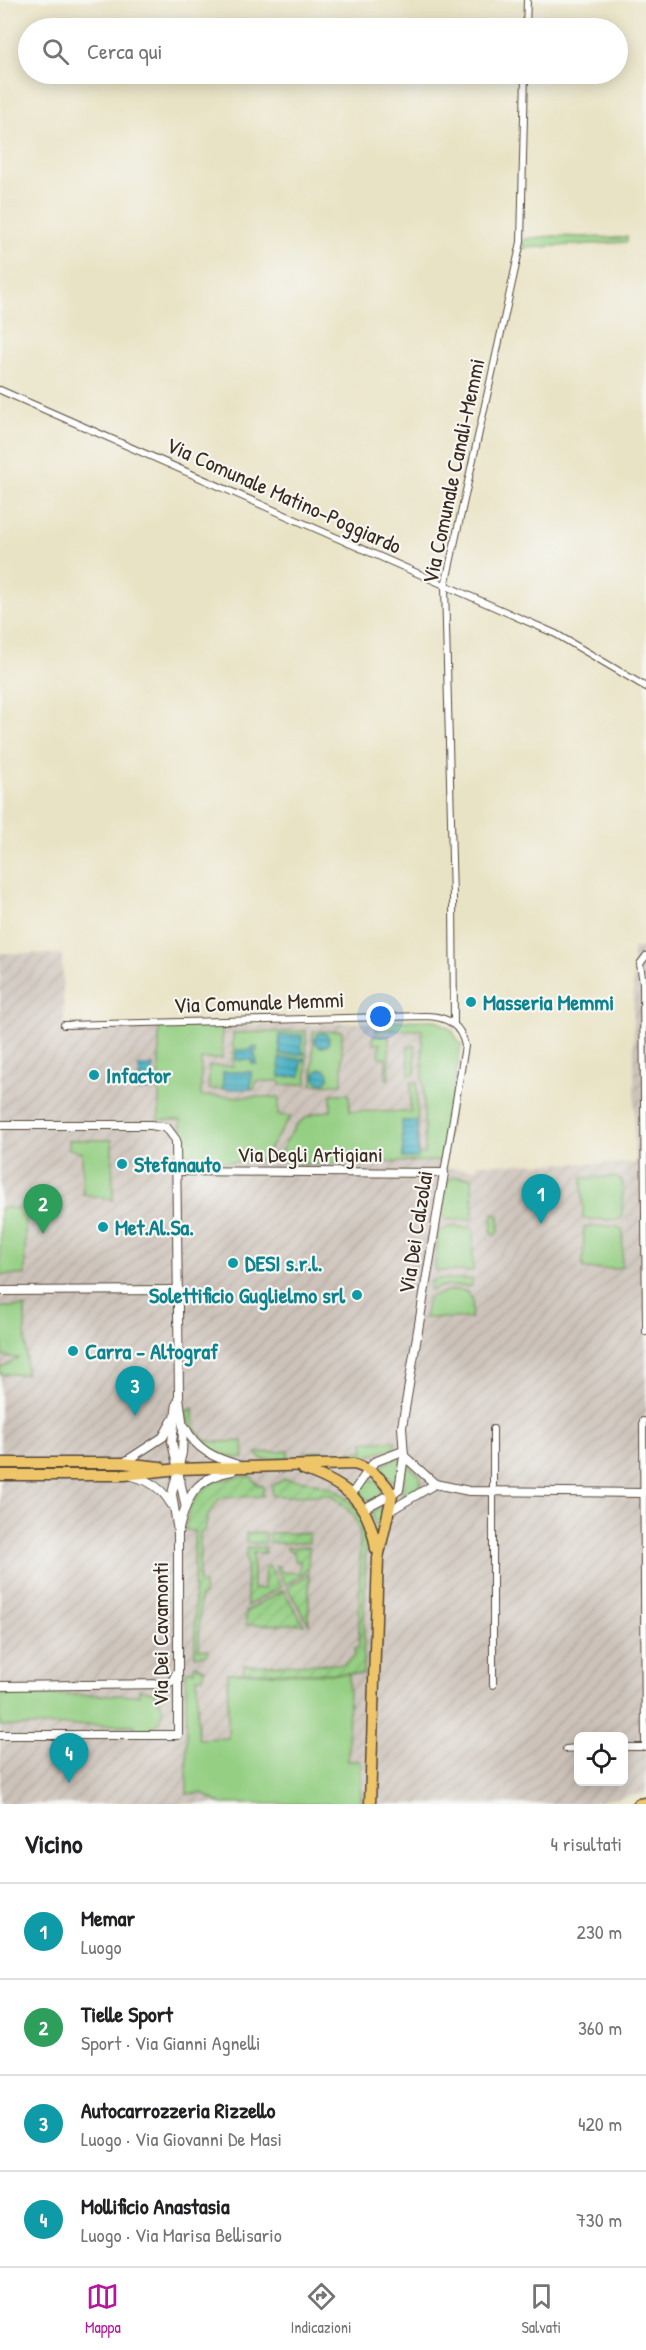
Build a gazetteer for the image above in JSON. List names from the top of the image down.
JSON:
{
  "streets": {
    "street": [
      "Via Comunale Canali-Memmi",
      "Via Comunale Matino-Poggiardo",
      "Via Comunale Memmi",
      "Via Degli Artigiani",
      "Via Dei Calzolai",
      "Via Dei Cavamonti"
    ]
  },
  "crossings": [
    ["Via Comunale Canali-Memmi", "Via Comunale Matino-Poggiardo"],
    ["Via Comunale Canali-Memmi", "Via Comunale Memmi"],
    ["Via Comunale Canali-Memmi", "Via Dei Calzolai"],
    ["Via Comunale Memmi", "Via Dei Calzolai"],
    ["Via Degli Artigiani", "Via Dei Calzolai"]
  ],
  "places": [
    "Masseria Memmi",
    "Infactor",
    "Stefanauto",
    "Met.Al.Sa.",
    "DESI s.r.l.",
    "Solettificio Guglielmo srl",
    "Carra - Altograf"
  ],
  "page": {
    "search": "Cerca qui",
    "pins": [
      "1",
      "2",
      "3",
      "4"
    ],
    "heading": ["Vicino", "4 risultati"],
    "list": [
      {
        "mark": "1",
        "name": "Memar",
        "note": "Luogo",
        "value": "230 m"
      },
      {
        "mark": "2",
        "name": "Tielle Sport",
        "note": "Sport · Via Gianni Agnelli",
        "value": "360 m"
      },
      {
        "mark": "3",
        "name": "Autocarrozzeria Rizzello",
        "note": "Luogo · Via Giovanni De Masi",
        "value": "420 m"
      },
      {
        "mark": "4",
        "name": "Mollificio Anastasia",
        "note": "Luogo · Via Marisa Bellisario",
        "value": "730 m"
      }
    ],
    "nav": ["Mappa", "Indicazioni", "Salvati"]
  }
}
